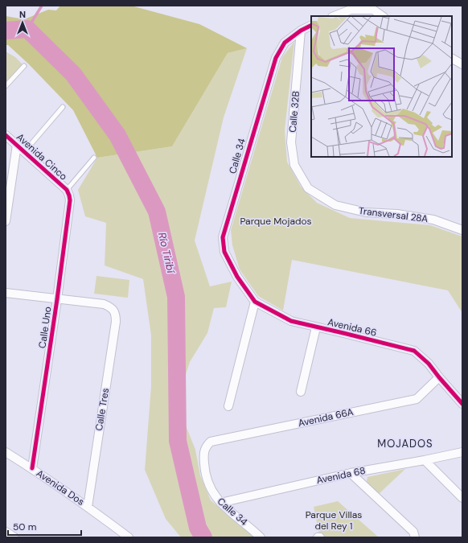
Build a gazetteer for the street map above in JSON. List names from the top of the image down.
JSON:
{
  "streets": {
    "street": [
      "Calle 32B",
      "Calle 34",
      "Avenida Cinco",
      "Transversal 28A",
      "Calle Uno",
      "Avenida 66",
      "Calle Tres",
      "Avenida 66A",
      "Avenida 68",
      "Avenida Dos"
    ]
  },
  "crossings": [
    ["Calle 32B", "Calle 34"],
    ["Calle 32B", "Transversal 28A"],
    ["Calle 34", "Avenida 66"],
    ["Calle 34", "Avenida 66A"],
    ["Calle 34", "Avenida 68"],
    ["Avenida Cinco", "Calle Uno"],
    ["Calle Uno", "Calle Tres"],
    ["Calle Uno", "Avenida Dos"],
    ["Avenida 66", "Avenida 66A"],
    ["Calle Tres", "Avenida Dos"]
  ],
  "districts": ["MOJADOS"],
  "water": ["Río Tiribí"],
  "parks": ["Parque Mojados", "Parque Villas del Rey 1"],
  "scale_bar": "50 m",
  "north": "top"
}
